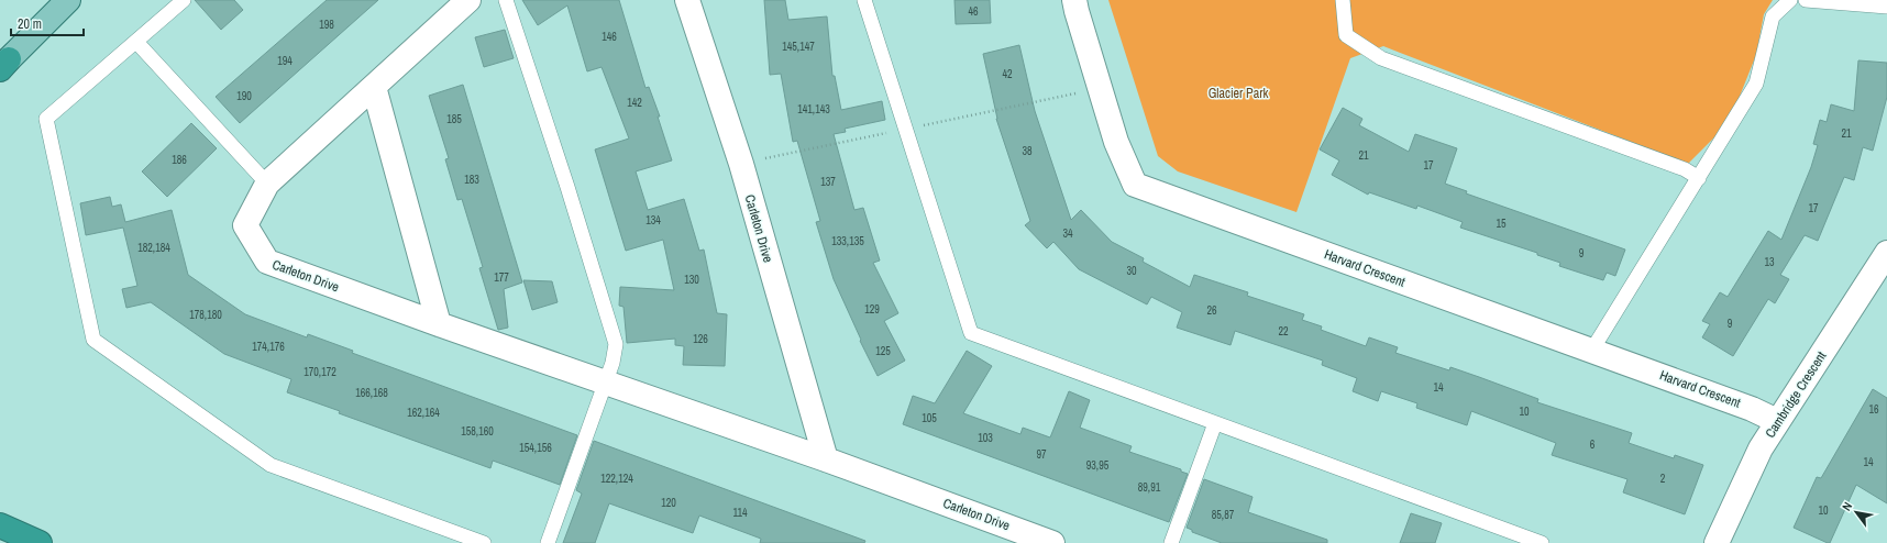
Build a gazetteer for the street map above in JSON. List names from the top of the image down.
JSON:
{
  "streets": {
    "street": ["Carleton Drive", "Harvard Crescent", "Cambridge Crescent"]
  },
  "crossings": [
    ["Harvard Crescent", "Cambridge Crescent"]
  ],
  "parks": ["Glacier Park"],
  "house_numbers": [
    "46",
    "198",
    "146",
    "145,147",
    "194",
    "42",
    "190",
    "142",
    "141,143",
    "185",
    "21",
    "38",
    "21",
    "186",
    "17",
    "183",
    "137",
    "17",
    "134",
    "15",
    "34",
    "133,135",
    "182,184",
    "9",
    "13",
    "30",
    "177",
    "130",
    "129",
    "26",
    "178,180",
    "9",
    "22",
    "126",
    "174,176",
    "125",
    "170,172",
    "14",
    "166,168",
    "16",
    "10",
    "162,164",
    "105",
    "158,160",
    "103",
    "6",
    "154,156",
    "97",
    "14",
    "93,95",
    "122,124",
    "2",
    "89,91",
    "120",
    "10",
    "114",
    "85,87"
  ],
  "scale_bar": "20 m",
  "north": "top left"
}
